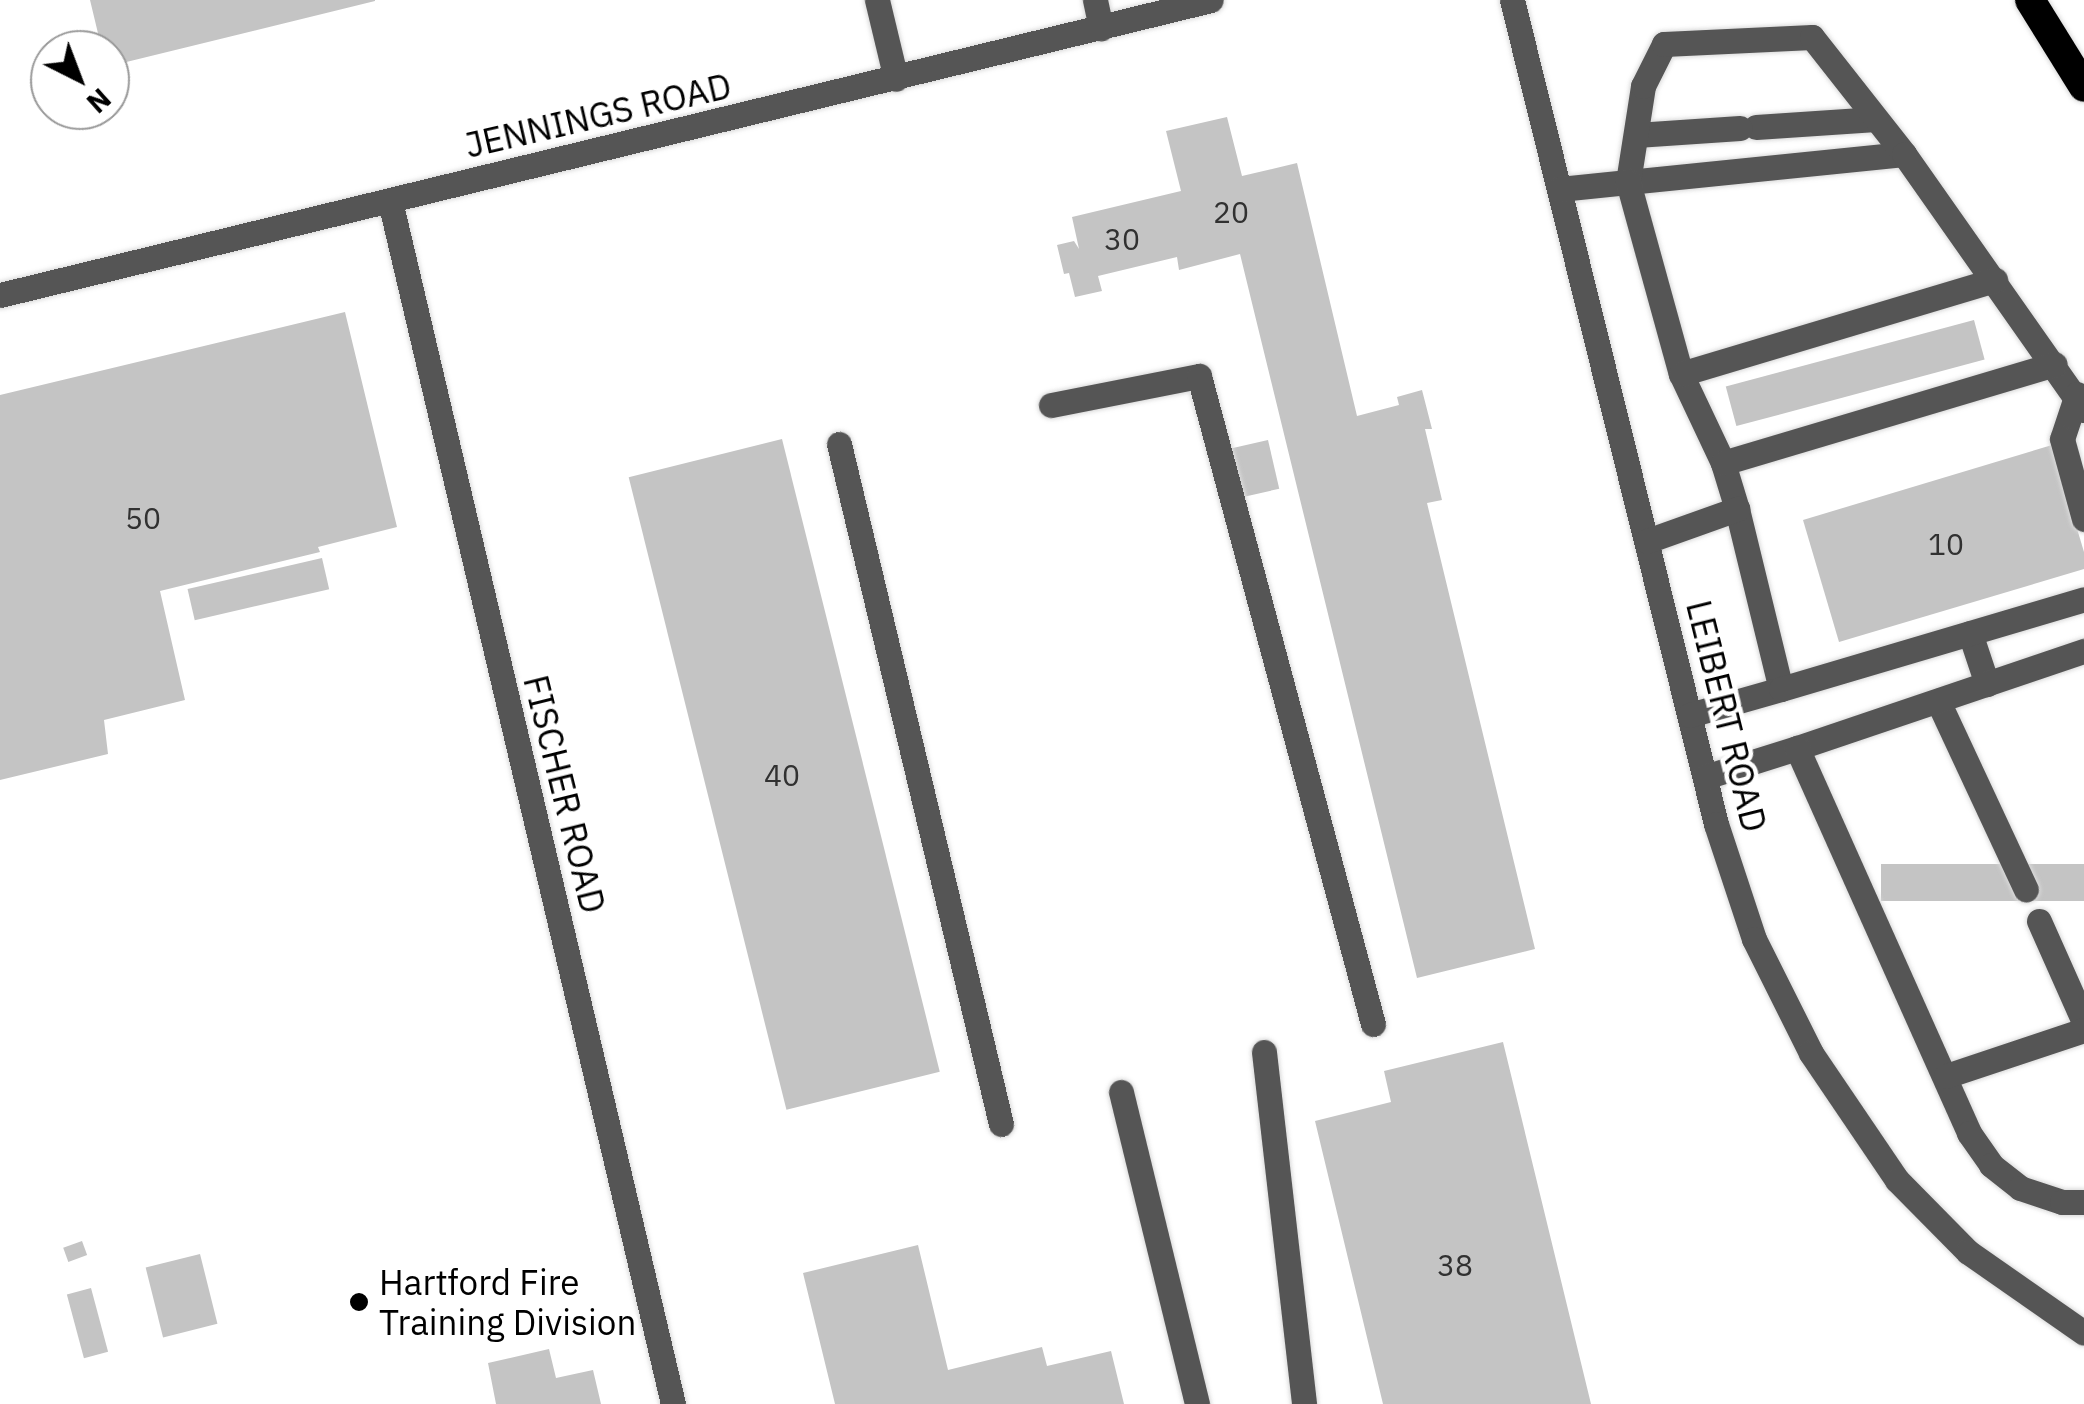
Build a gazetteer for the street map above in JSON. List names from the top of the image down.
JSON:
{
  "streets": {
    "street": ["JENNINGS ROAD", "LEIBERT ROAD", "FISCHER ROAD"]
  },
  "crossings": [
    ["JENNINGS ROAD", "FISCHER ROAD"]
  ],
  "places": ["Hartford Fire Training Division"],
  "house_numbers": [
    "20",
    "30",
    "50",
    "10",
    "40",
    "38"
  ],
  "north": "bottom right"
}
